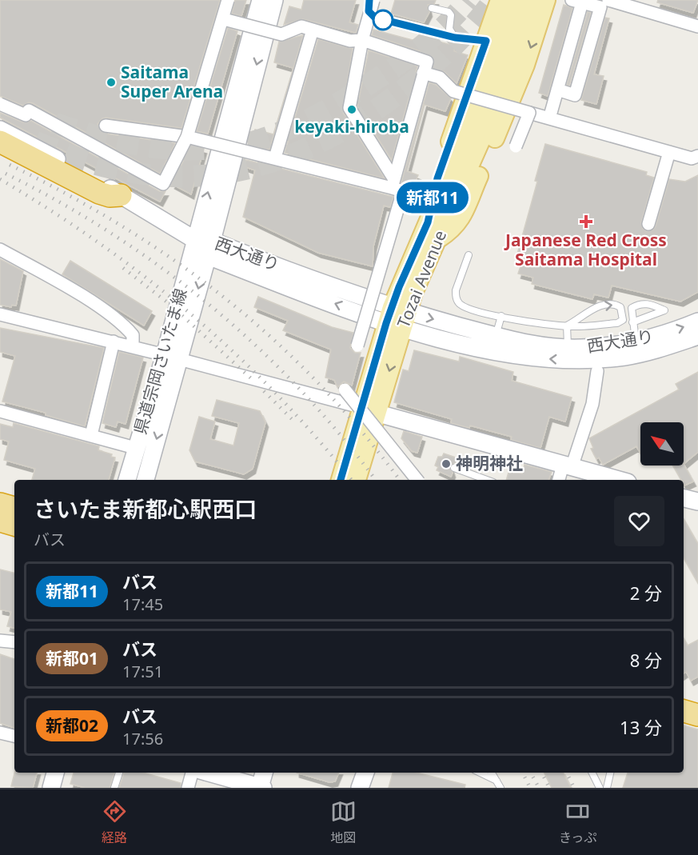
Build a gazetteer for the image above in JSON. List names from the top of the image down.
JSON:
{
  "streets": {
    "main road": ["Tozai Avenue"],
    "street": ["西大通り", "県道宗岡さいたま線"]
  },
  "crossings": [
    ["西大通り", "Tozai Avenue"],
    ["西大通り", "県道宗岡さいたま線"]
  ],
  "places": {
    "other": ["Saitama Super Arena", "keyaki-hiroba", "神明神社"],
    "health": ["Japanese Red Cross Saitama Hospital"]
  },
  "lines": ["bus line 新都11"],
  "north": "top left",
  "page": {
    "on_map": "新都11",
    "heading": ["さいたま新都心駅西口", "バス"],
    "list": [
      {
        "mark": "新都11",
        "name": "バス",
        "note": "17:45",
        "value": "2 分"
      },
      {
        "mark": "新都01",
        "name": "バス",
        "note": "17:51",
        "value": "8 分"
      },
      {
        "mark": "新都02",
        "name": "バス",
        "note": "17:56",
        "value": "13 分"
      }
    ],
    "tabs": ["経路", "地図", "きっぷ"]
  }
}
